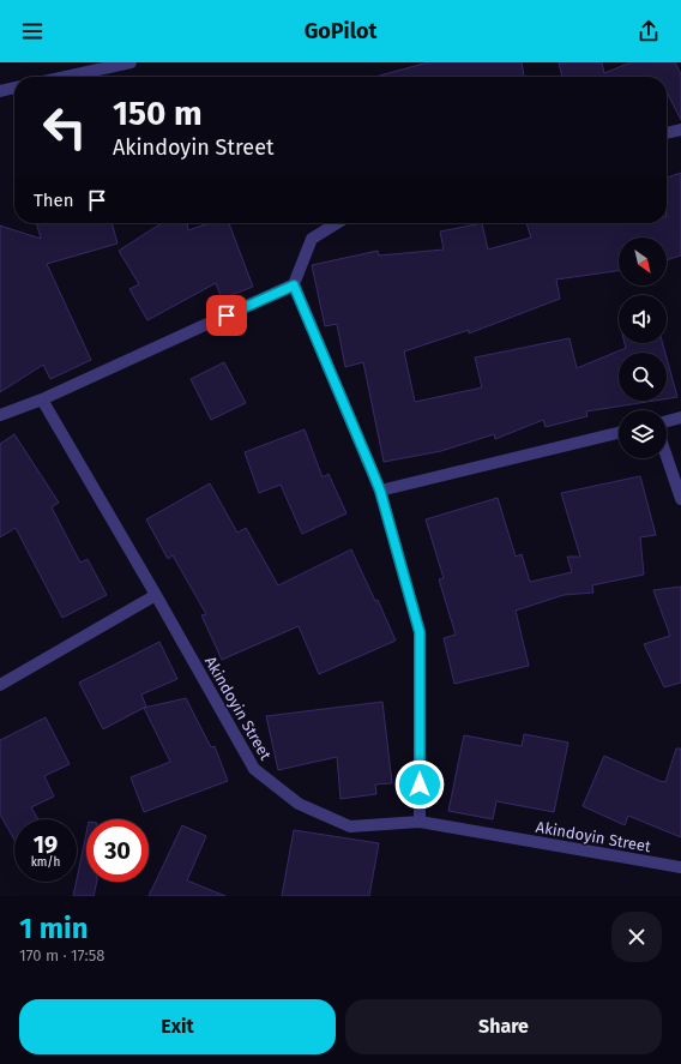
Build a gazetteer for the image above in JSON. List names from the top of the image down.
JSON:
{
  "streets": {
    "street": ["Akindoyin Street"]
  },
  "north": "bottom right",
  "page": {
    "header": "GoPilot",
    "turn": ["150 m", "Akindoyin Street"],
    "then": "Then",
    "speed": "19 km/h",
    "limit": "30",
    "heading": ["1 min", "170 m · 17:58"],
    "buttons": ["Exit", "Share"]
  }
}
